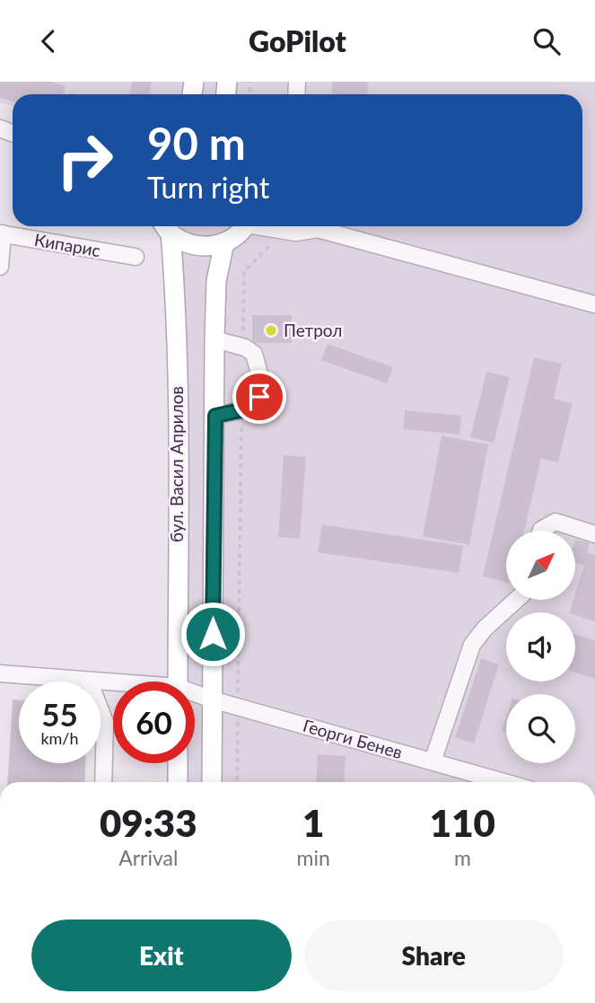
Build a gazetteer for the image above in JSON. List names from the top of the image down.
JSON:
{
  "streets": {
    "main road": ["бул. Васил Априлов"],
    "street": ["Кипарис", "Георги Бенев"]
  },
  "places": ["Петрол"],
  "north": "top right",
  "page": {
    "header": "GoPilot",
    "turn": ["90 m", "Turn right"],
    "speed": "55 km/h",
    "limit": "60",
    "eta": [
      "09:33",
      "Arrival",
      "1",
      "min",
      "110",
      "m"
    ],
    "buttons": ["Exit", "Share"]
  }
}
